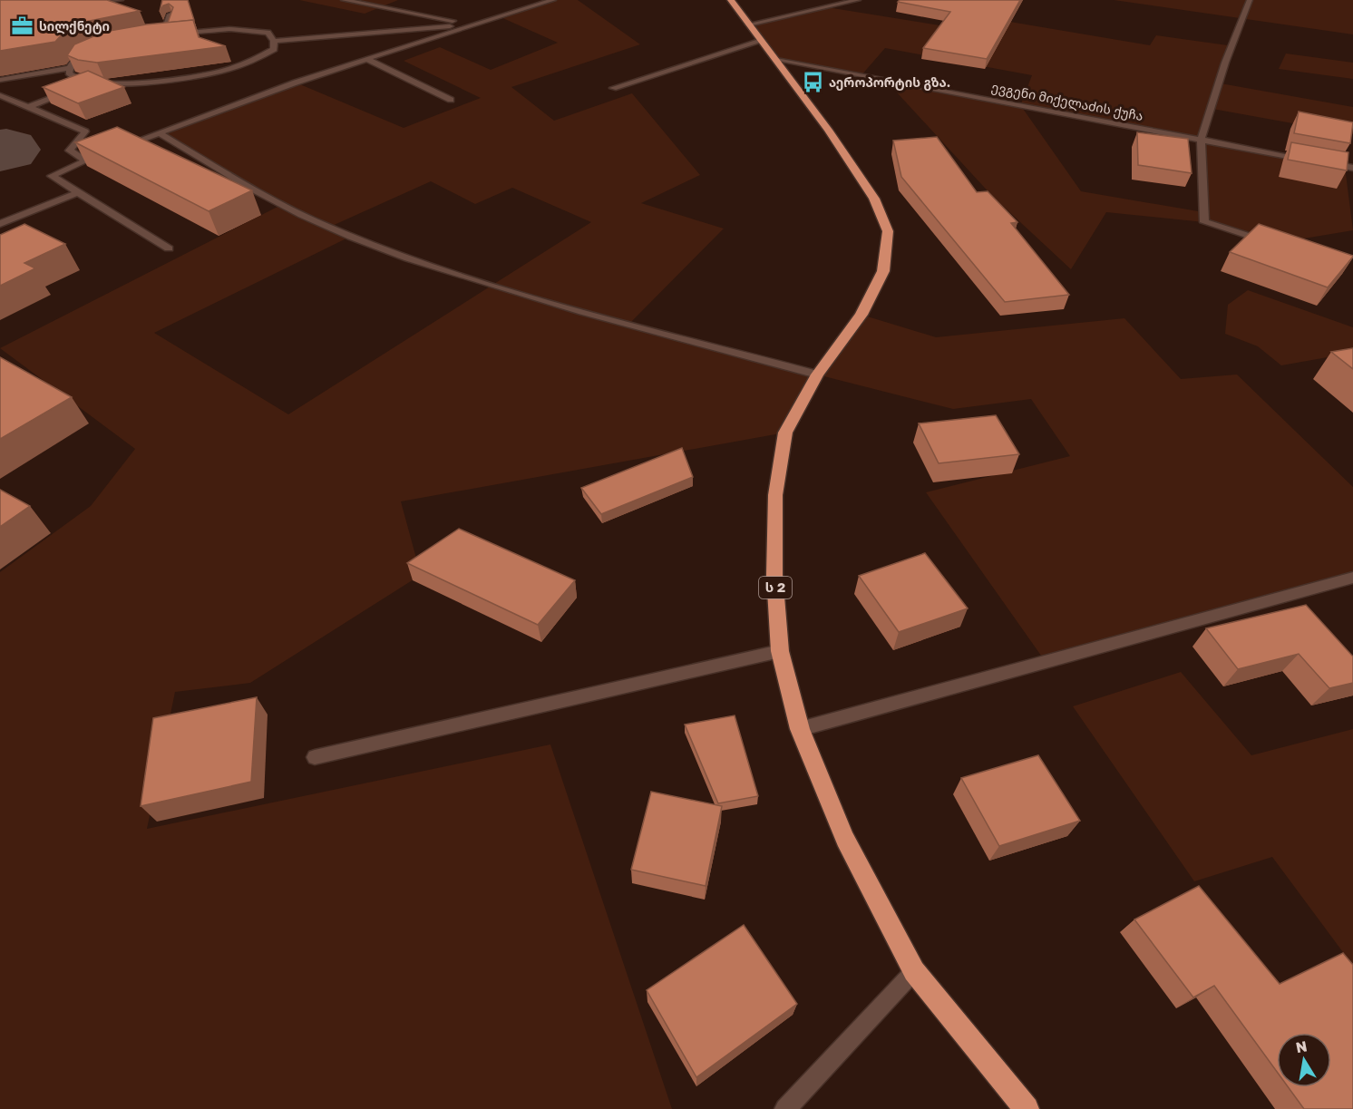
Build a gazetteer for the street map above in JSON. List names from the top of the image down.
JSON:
{
  "streets": {
    "highway": ["ს 2"],
    "street": ["ევგენი მიქელაძის ქუჩა"]
  },
  "crossings": [
    ["ევგენი მიქელაძის ქუჩა", "ს 2"]
  ],
  "places": {
    "office": ["სილქნეტი"],
    "bus stop": ["აეროპორტის გზა."]
  },
  "north": "top"
}
